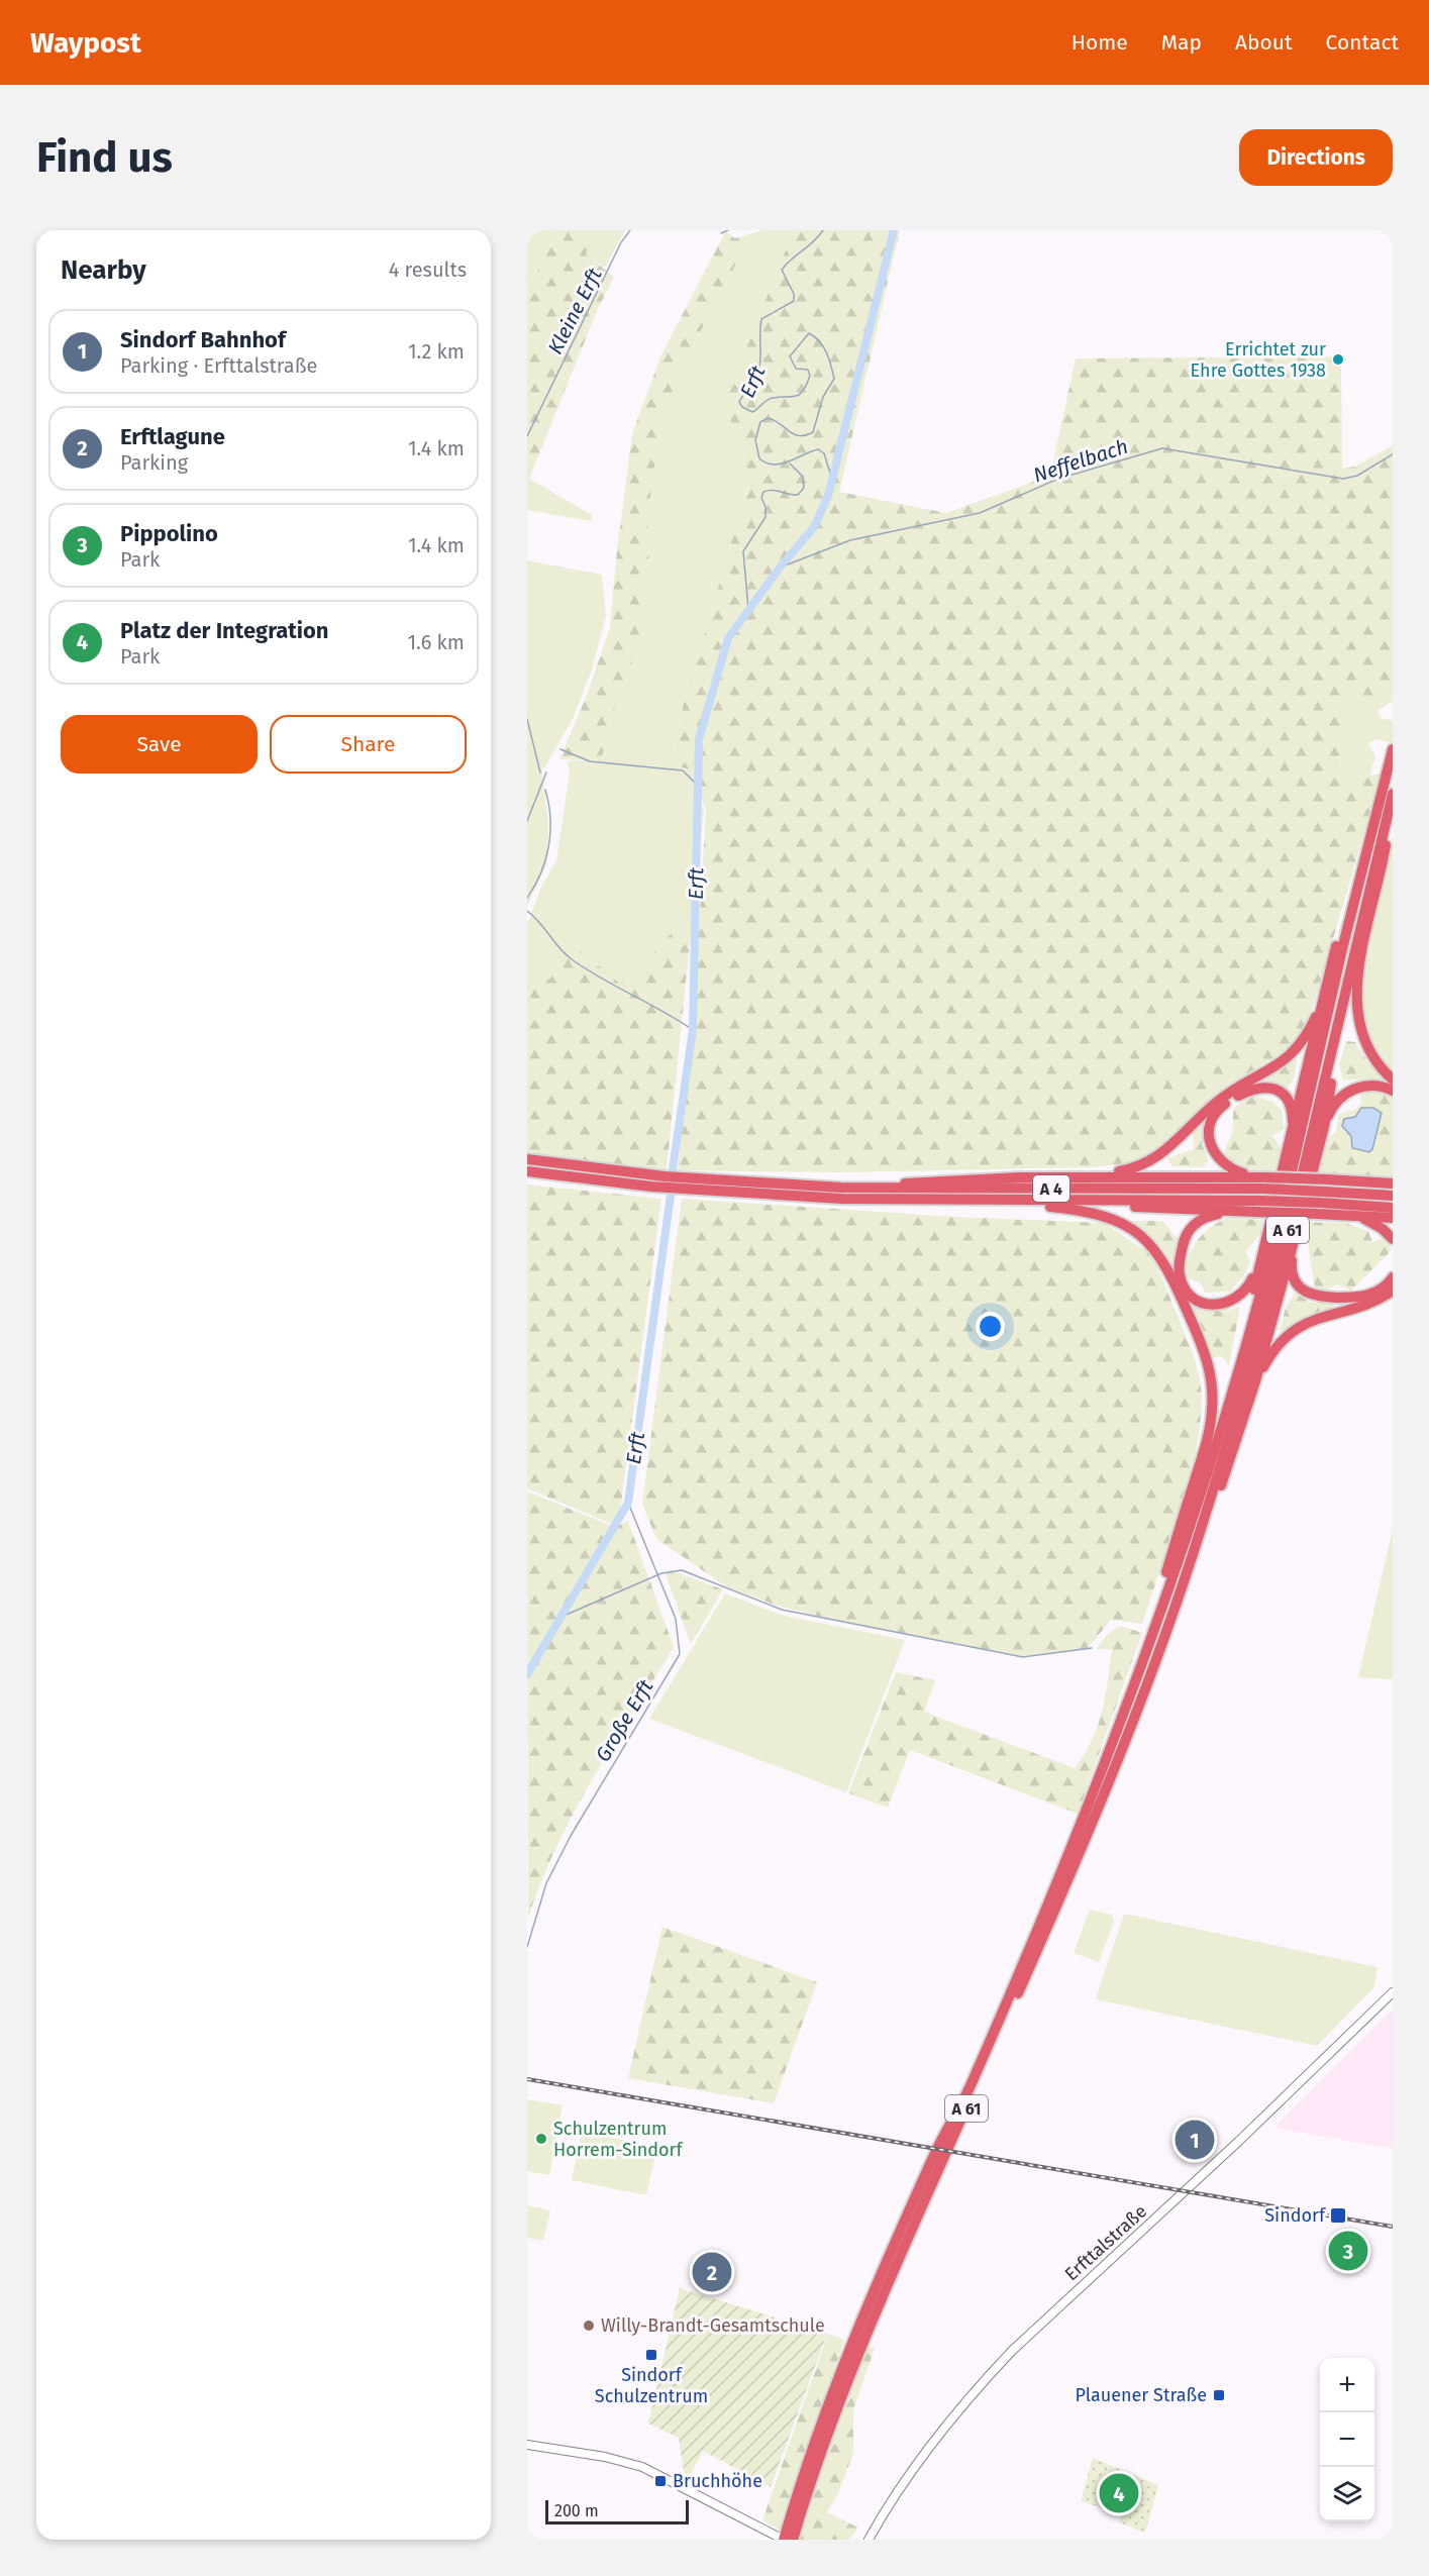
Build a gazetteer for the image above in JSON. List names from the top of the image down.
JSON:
{
  "streets": {
    "highway": ["A 4", "A 61"],
    "main road": ["Erfttalstraße"]
  },
  "water": [
    "Kleine Erft",
    "Erft",
    "Neffelbach",
    "Große Erft"
  ],
  "places": {
    "other": ["Errichtet zur Ehre Gottes 1938", "Schulzentrum Horrem-Sindorf", "Willy-Brandt-Gesamtschule"],
    "transit": [
      "Sindorf",
      "Sindorf Schulzentrum",
      "Plauener Straße",
      "Bruchhöhe"
    ]
  },
  "scale_bar": "200 m",
  "page": {
    "header": "Waypost",
    "nav": [
      "Home",
      "Map",
      "About",
      "Contact"
    ],
    "buttons": [
      "Directions",
      ["Save", "Share"]
    ],
    "title": "Find us",
    "heading": ["Nearby", "4 results"],
    "list": [
      {
        "mark": "1",
        "name": "Sindorf Bahnhof",
        "note": "Parking · Erfttalstraße",
        "value": "1.2 km"
      },
      {
        "mark": "2",
        "name": "Erftlagune",
        "note": "Parking",
        "value": "1.4 km"
      },
      {
        "mark": "3",
        "name": "Pippolino",
        "note": "Park",
        "value": "1.4 km"
      },
      {
        "mark": "4",
        "name": "Platz der Integration",
        "note": "Park",
        "value": "1.6 km"
      }
    ],
    "pins": [
      "1",
      "3",
      "2",
      "4"
    ],
    "map_buttons": ["+", "−"],
    "scale": "200 m"
  }
}
